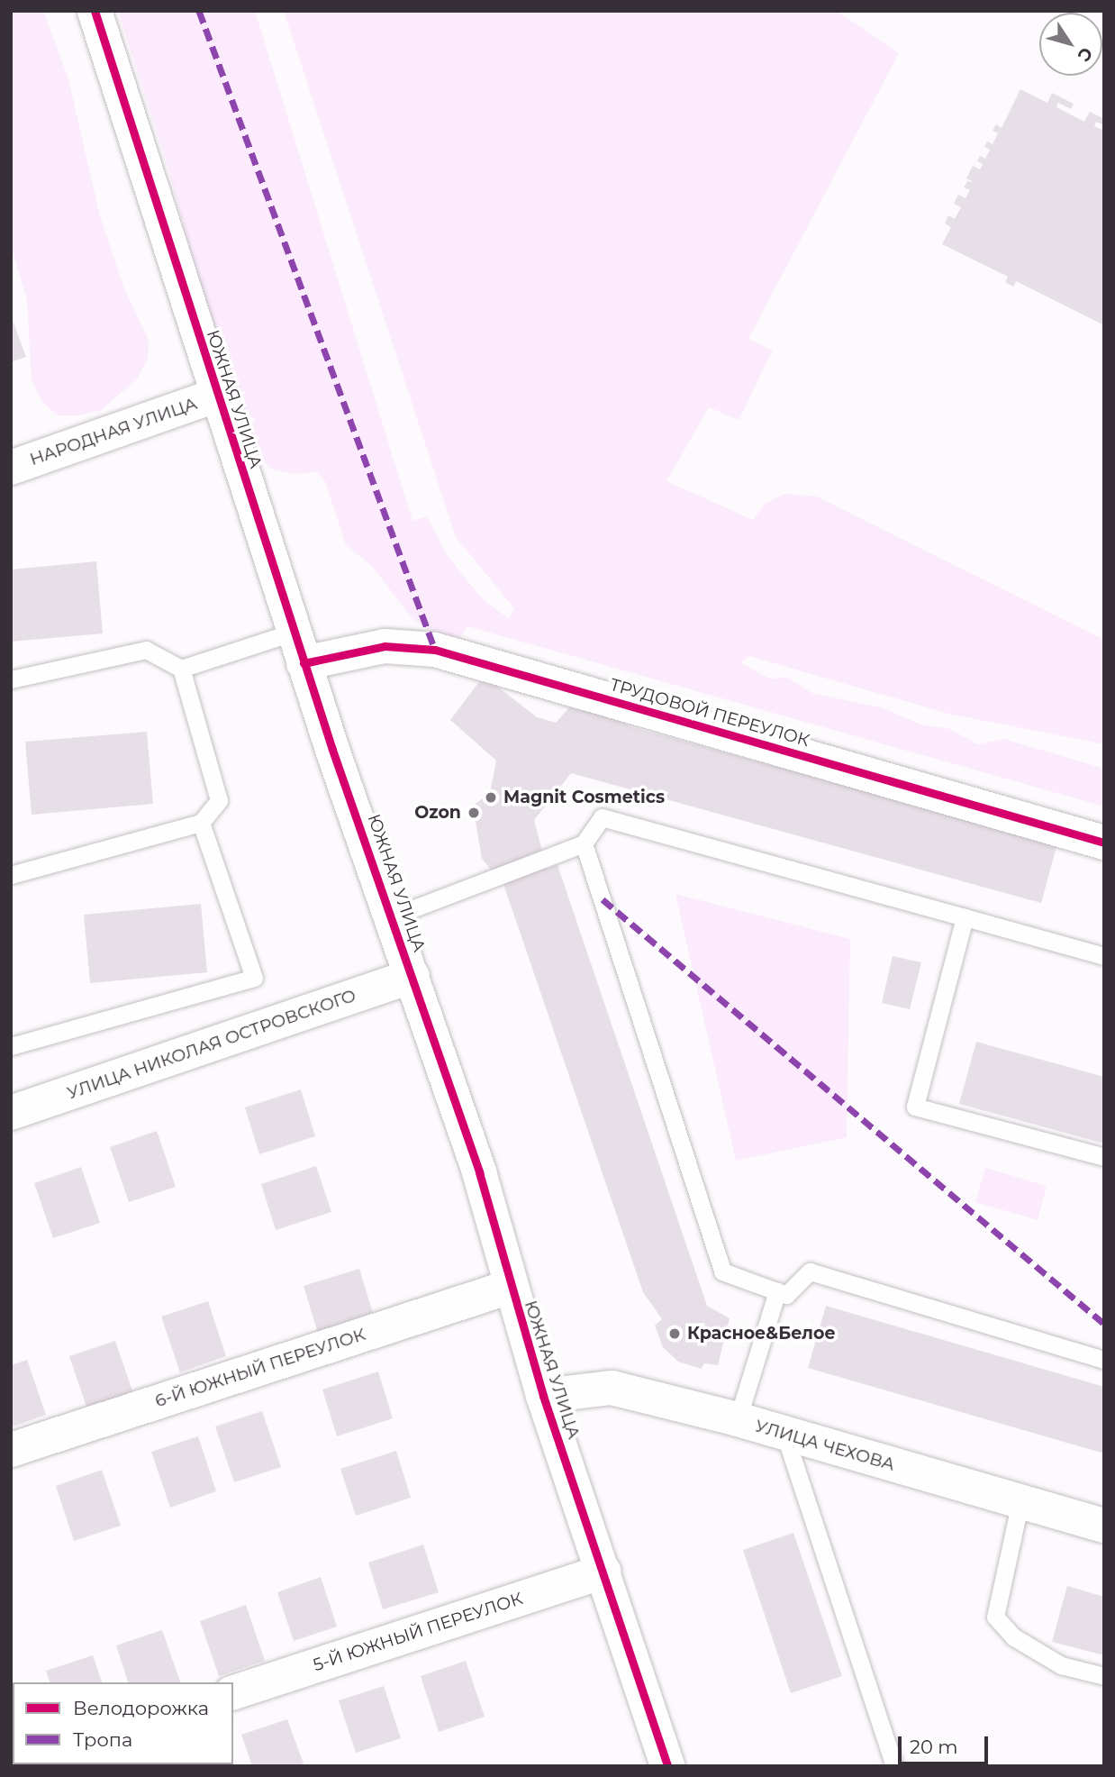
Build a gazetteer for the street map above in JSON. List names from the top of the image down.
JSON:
{
  "streets": {
    "street": [
      "ЮЖНАЯ УЛИЦА",
      "НАРОДНАЯ УЛИЦА",
      "ТРУДОВОЙ ПЕРЕУЛОК",
      "УЛИЦА НИКОЛАЯ ОСТРОВСКОГО",
      "6-Й ЮЖНЫЙ ПЕРЕУЛОК",
      "УЛИЦА ЧЕХОВА",
      "5-Й ЮЖНЫЙ ПЕРЕУЛОК"
    ]
  },
  "crossings": [
    ["ЮЖНАЯ УЛИЦА", "НАРОДНАЯ УЛИЦА"],
    ["ЮЖНАЯ УЛИЦА", "ТРУДОВОЙ ПЕРЕУЛОК"],
    ["ЮЖНАЯ УЛИЦА", "УЛИЦА НИКОЛАЯ ОСТРОВСКОГО"],
    ["ЮЖНАЯ УЛИЦА", "6-Й ЮЖНЫЙ ПЕРЕУЛОК"],
    ["ЮЖНАЯ УЛИЦА", "УЛИЦА ЧЕХОВА"],
    ["ЮЖНАЯ УЛИЦА", "5-Й ЮЖНЫЙ ПЕРЕУЛОК"]
  ],
  "places": ["Magnit Cosmetics", "Ozon", "Красное&Белое"],
  "legend": ["Велодорожка", "Тропа"],
  "scale_bar": "20 m",
  "north": "bottom right"
}
